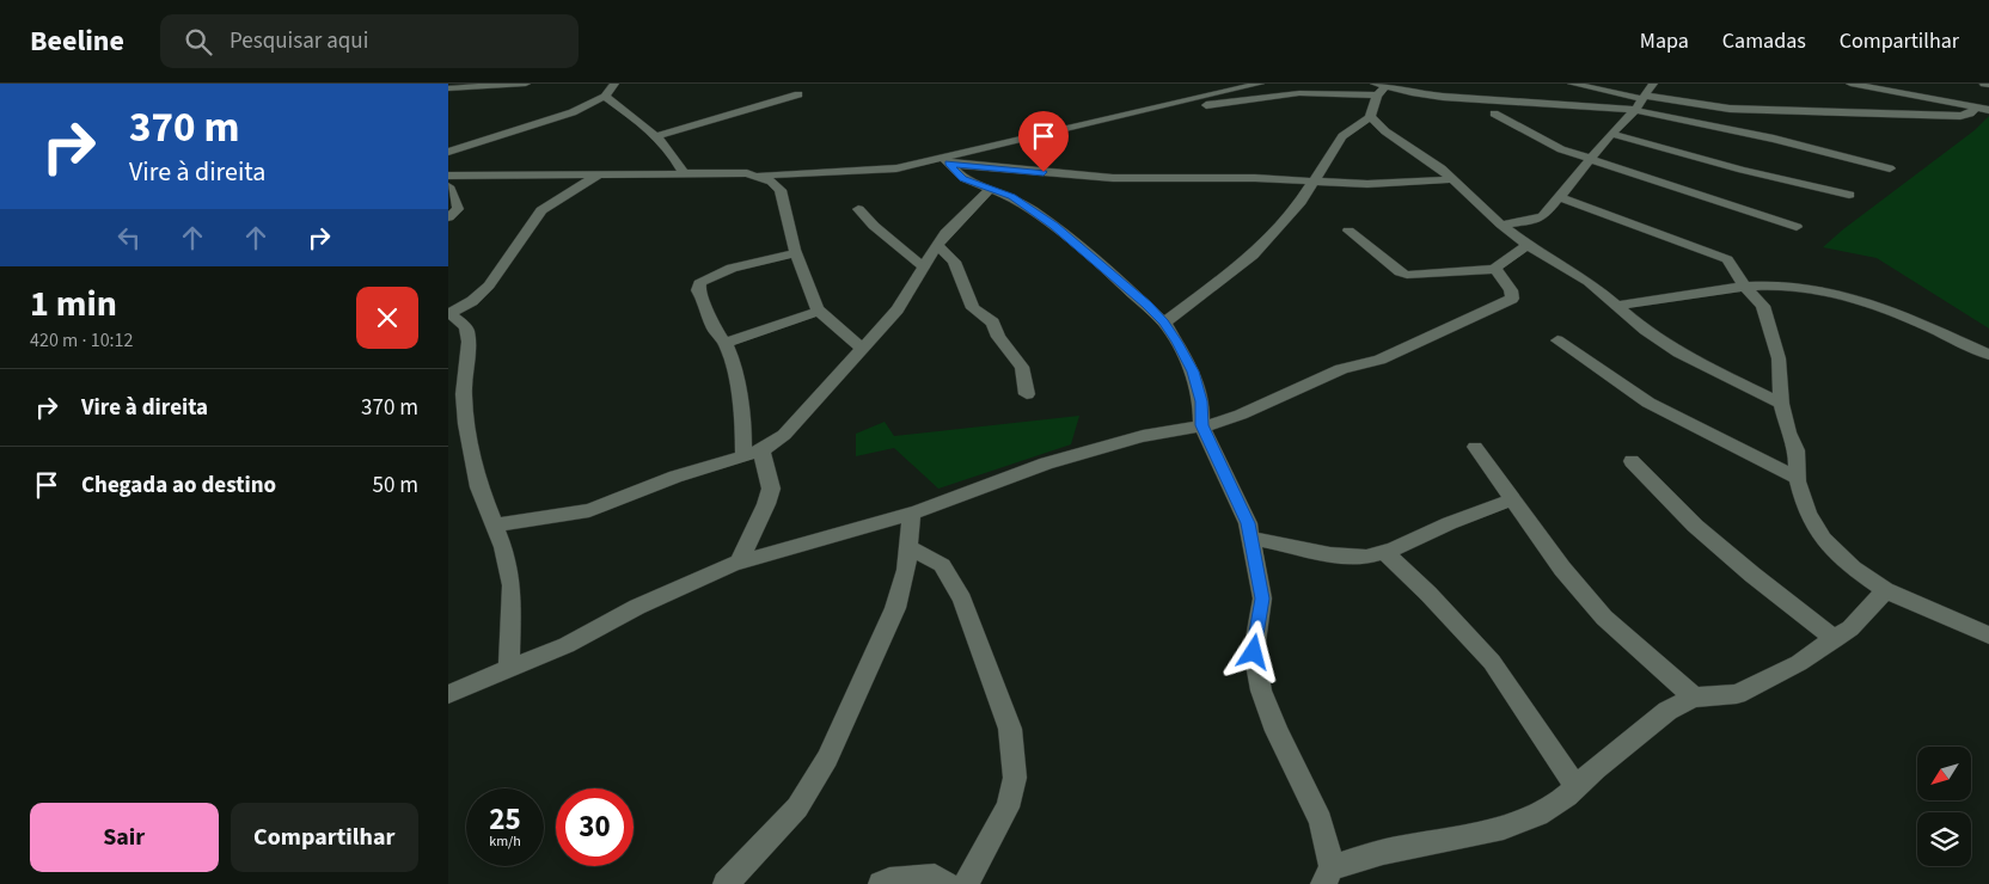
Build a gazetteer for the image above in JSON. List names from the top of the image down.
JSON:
{
  "north": "bottom left",
  "page": {
    "header": "Beeline",
    "search": "Pesquisar aqui",
    "nav": ["Mapa", "Camadas", "Compartilhar"],
    "turn": ["370 m", "Vire à direita"],
    "heading": ["1 min", "420 m · 10:12"],
    "list": [
      {
        "name": "Vire à direita",
        "value": "370 m"
      },
      {
        "name": "Chegada ao destino",
        "value": "50 m"
      }
    ],
    "speed": "25 km/h",
    "limit": "30",
    "buttons": ["Sair", "Compartilhar"]
  }
}
